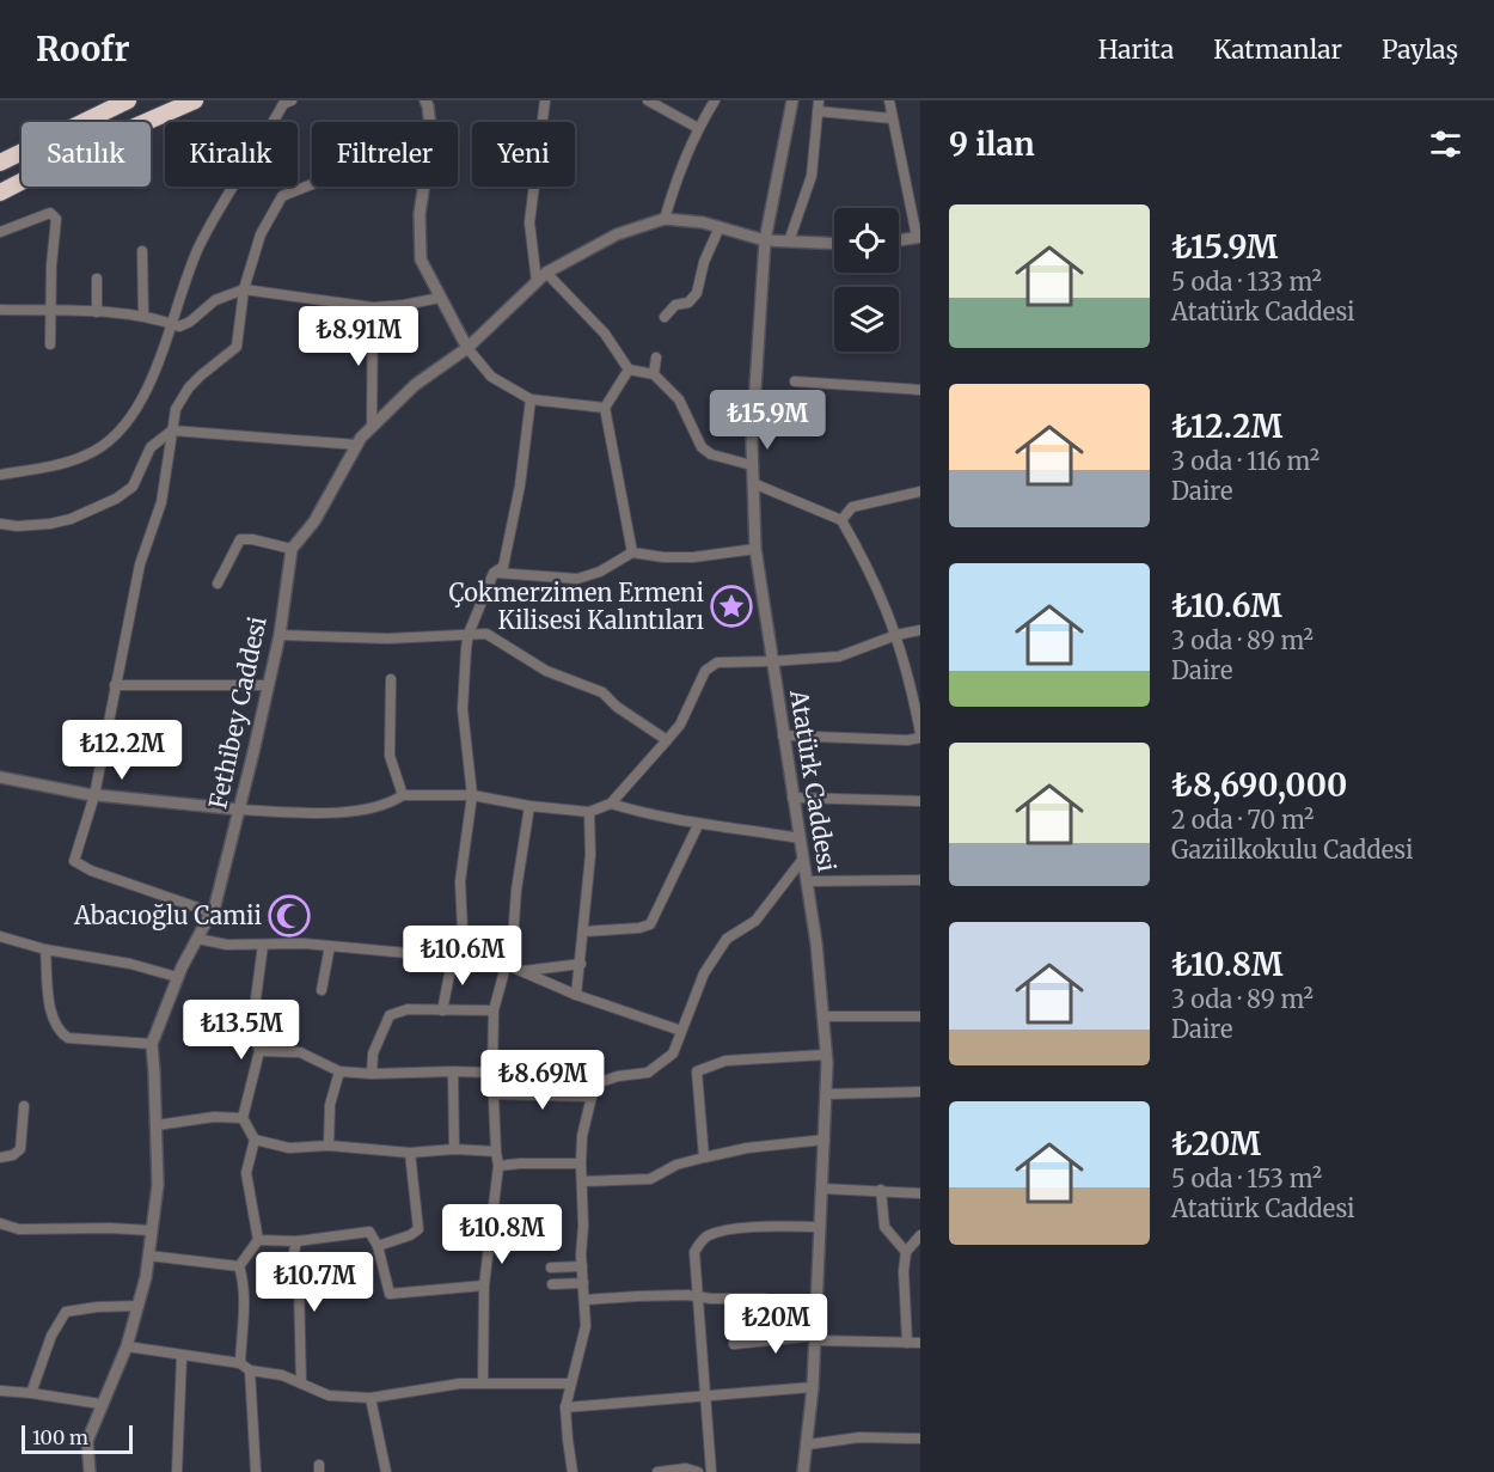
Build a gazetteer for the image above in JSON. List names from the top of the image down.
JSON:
{
  "streets": {
    "street": ["Fethibey Caddesi", "Atatürk Caddesi"]
  },
  "places": {
    "place": ["Çokmerzimen Ermeni Kilisesi Kalıntıları"],
    "mosque": ["Abacıoğlu Camii"]
  },
  "scale_bar": "100 m",
  "page": {
    "header": "Roofr",
    "nav": ["Harita", "Katmanlar", "Paylaş"],
    "heading": "9 ilan",
    "chip": [
      "Satılık",
      "Kiralık",
      "Filtreler",
      "Yeni"
    ],
    "list": [
      {
        "name": "₺15.9M",
        "note": "5 oda · 133 m² · Atatürk Caddesi"
      },
      {
        "name": "₺12.2M",
        "note": "3 oda · 116 m² · Daire"
      },
      {
        "name": "₺10.6M",
        "note": "3 oda · 89 m² · Daire"
      },
      {
        "name": "₺8,690,000",
        "note": "2 oda · 70 m² · Gaziilkokulu Caddesi"
      },
      {
        "name": "₺10.8M",
        "note": "3 oda · 89 m² · Daire"
      },
      {
        "name": "₺20M",
        "note": "5 oda · 153 m² · Atatürk Caddesi"
      }
    ],
    "price": [
      "₺8.91M",
      "₺15.9M",
      "₺12.2M",
      "₺10.6M",
      "₺13.5M",
      "₺8.69M",
      "₺10.8M",
      "₺10.7M",
      "₺20M"
    ],
    "scale": "100 m"
  }
}
